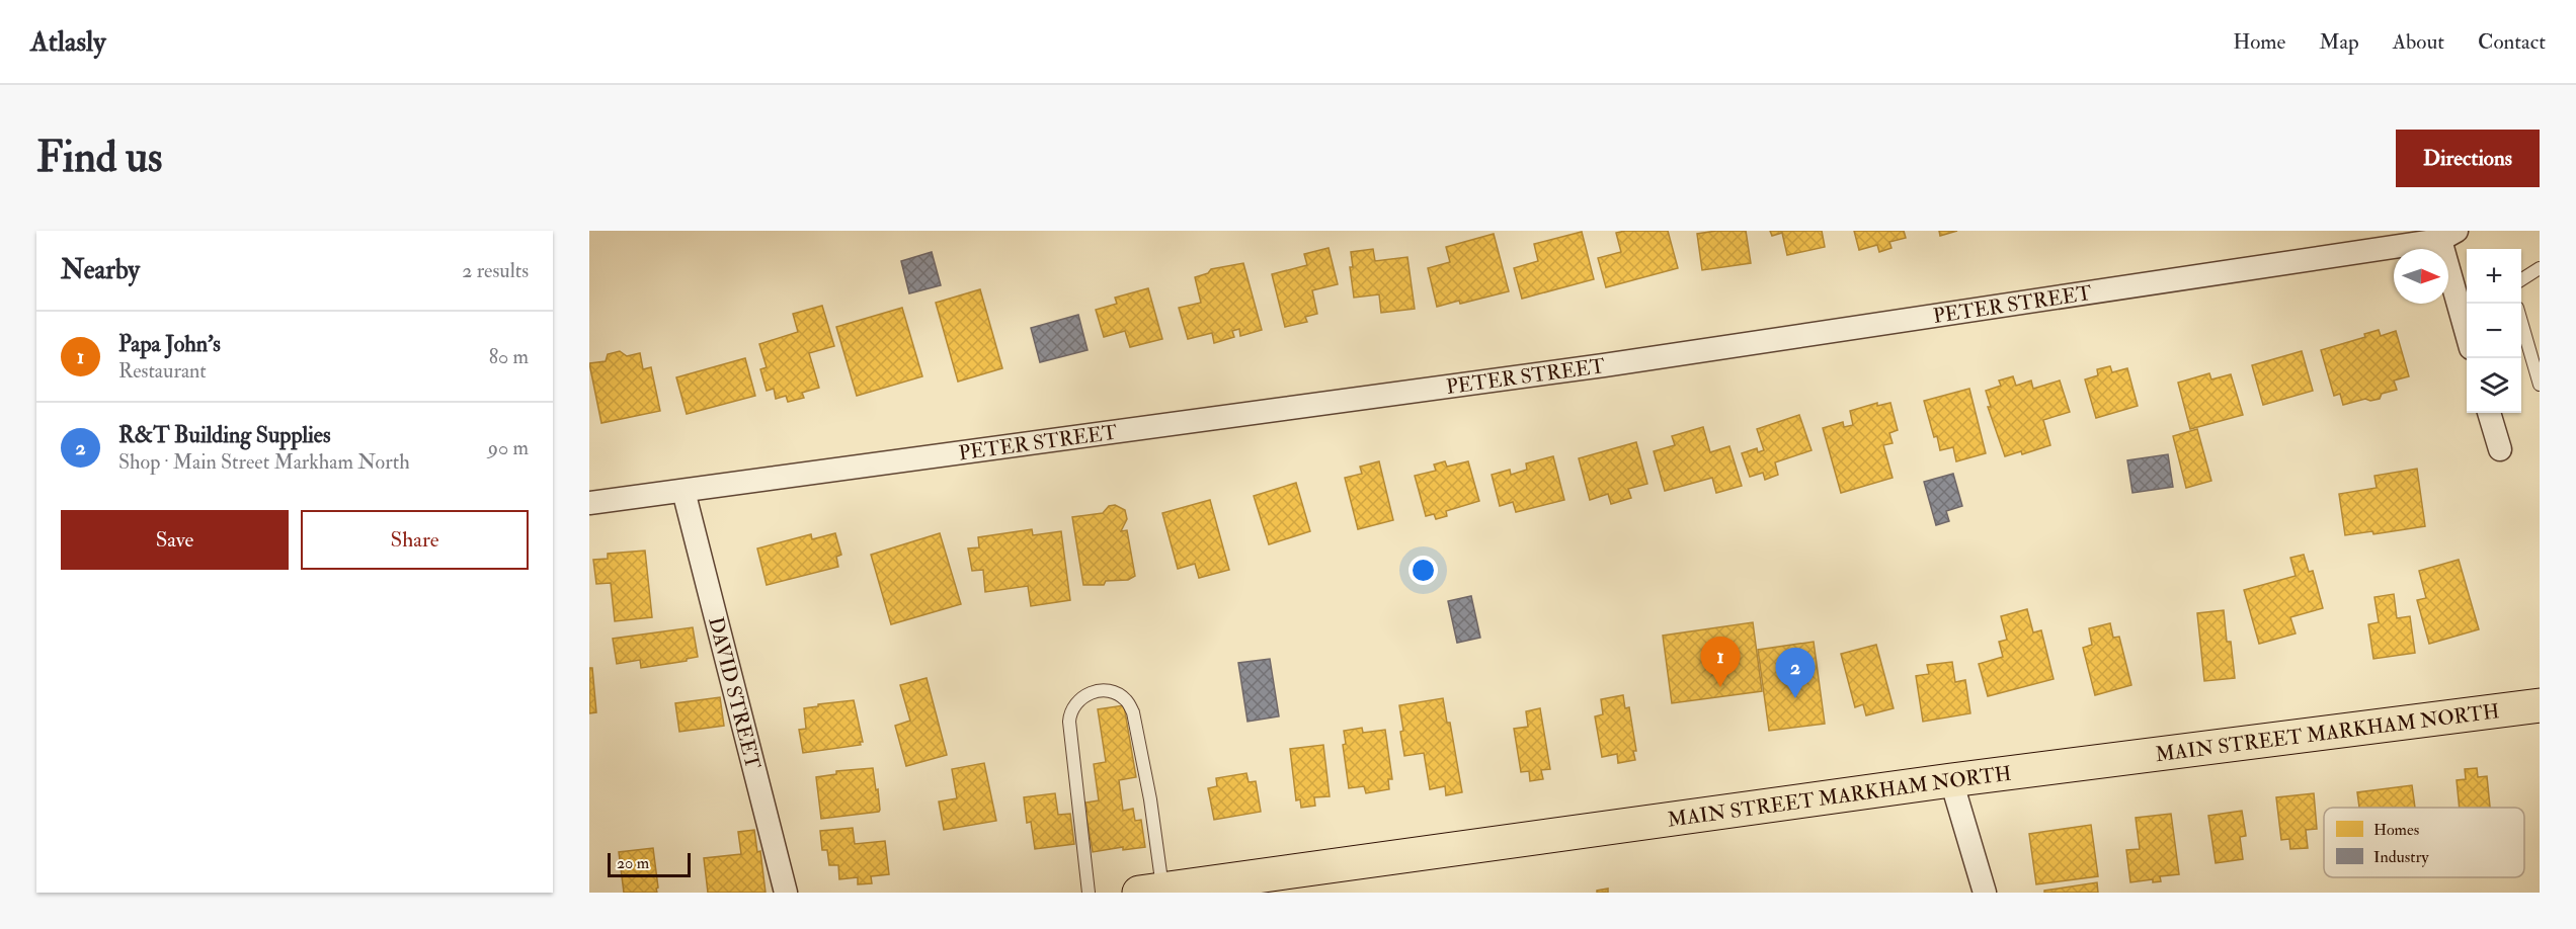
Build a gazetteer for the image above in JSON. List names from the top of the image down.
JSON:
{
  "streets": {
    "main road": ["MAIN STREET MARKHAM NORTH"],
    "street": ["PETER STREET", "DAVID STREET"]
  },
  "crossings": [
    ["PETER STREET", "DAVID STREET"]
  ],
  "legend": ["Homes", "Industry"],
  "scale_bar": "20 m",
  "north": "right",
  "page": {
    "header": "Atlasly",
    "nav": [
      "Home",
      "Map",
      "About",
      "Contact"
    ],
    "buttons": [
      "Directions",
      ["Save", "Share"]
    ],
    "title": "Find us",
    "heading": ["Nearby", "2 results"],
    "map_buttons": ["+", "−"],
    "list": [
      {
        "mark": "1",
        "name": "Papa John's",
        "note": "Restaurant",
        "value": "80 m"
      },
      {
        "mark": "2",
        "name": "R&T Building Supplies",
        "note": "Shop · Main Street Markham North",
        "value": "90 m"
      }
    ],
    "pins": ["1", "2"],
    "scale": "20 m"
  }
}
